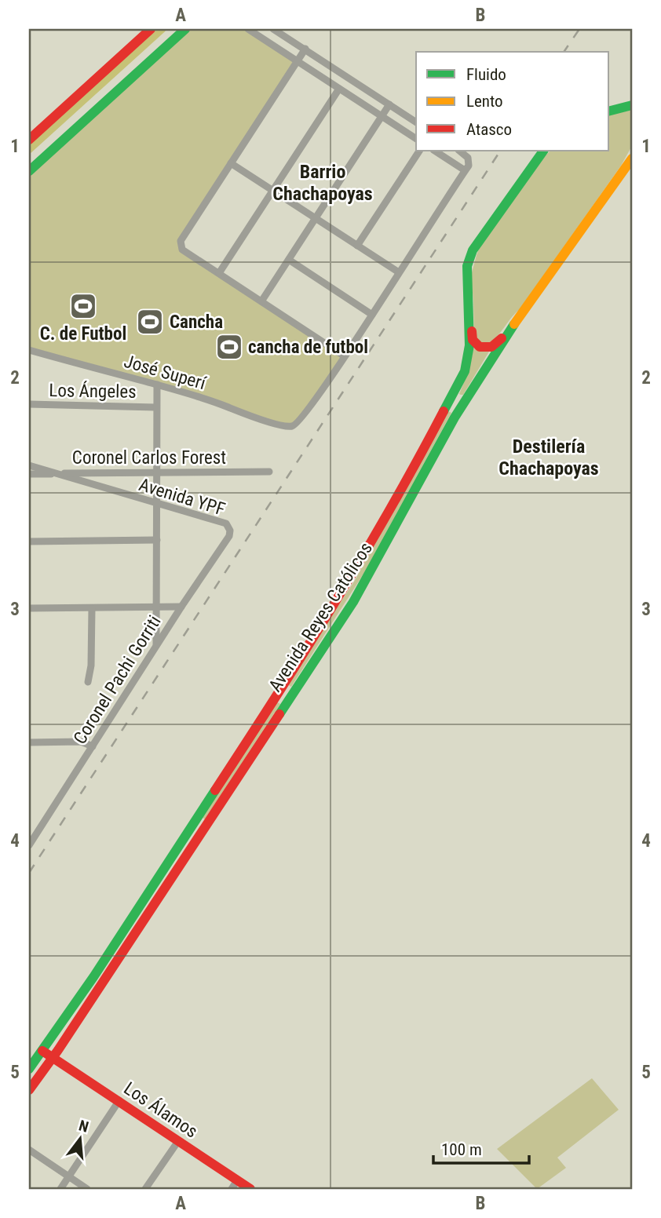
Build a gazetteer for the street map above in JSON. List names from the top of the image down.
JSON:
{
  "streets": {
    "main road": ["Avenida Reyes Católicos", "Los Álamos"],
    "street": [
      "José Superí",
      "Los Ángeles",
      "Coronel Carlos Forest",
      "Avenida YPF",
      "Coronel Pachi Gorriti"
    ]
  },
  "crossings": [
    ["Coronel Carlos Forest", "Avenida YPF"],
    ["Avenida YPF", "Coronel Pachi Gorriti"],
    ["Avenida Reyes Católicos", "Los Álamos"]
  ],
  "districts": ["Barrio Chachapoyas", "Destilería Chachapoyas"],
  "places": {
    "sports": ["C. de Futbol", "Cancha", "cancha de futbol"]
  },
  "legend": ["Fluido", "Lento", "Atasco"],
  "scale_bar": "100 m",
  "north": "top",
  "grid": {
    "columns": ["A", "B"],
    "rows": [
      "1",
      "2",
      "3",
      "4",
      "5"
    ]
  }
}
